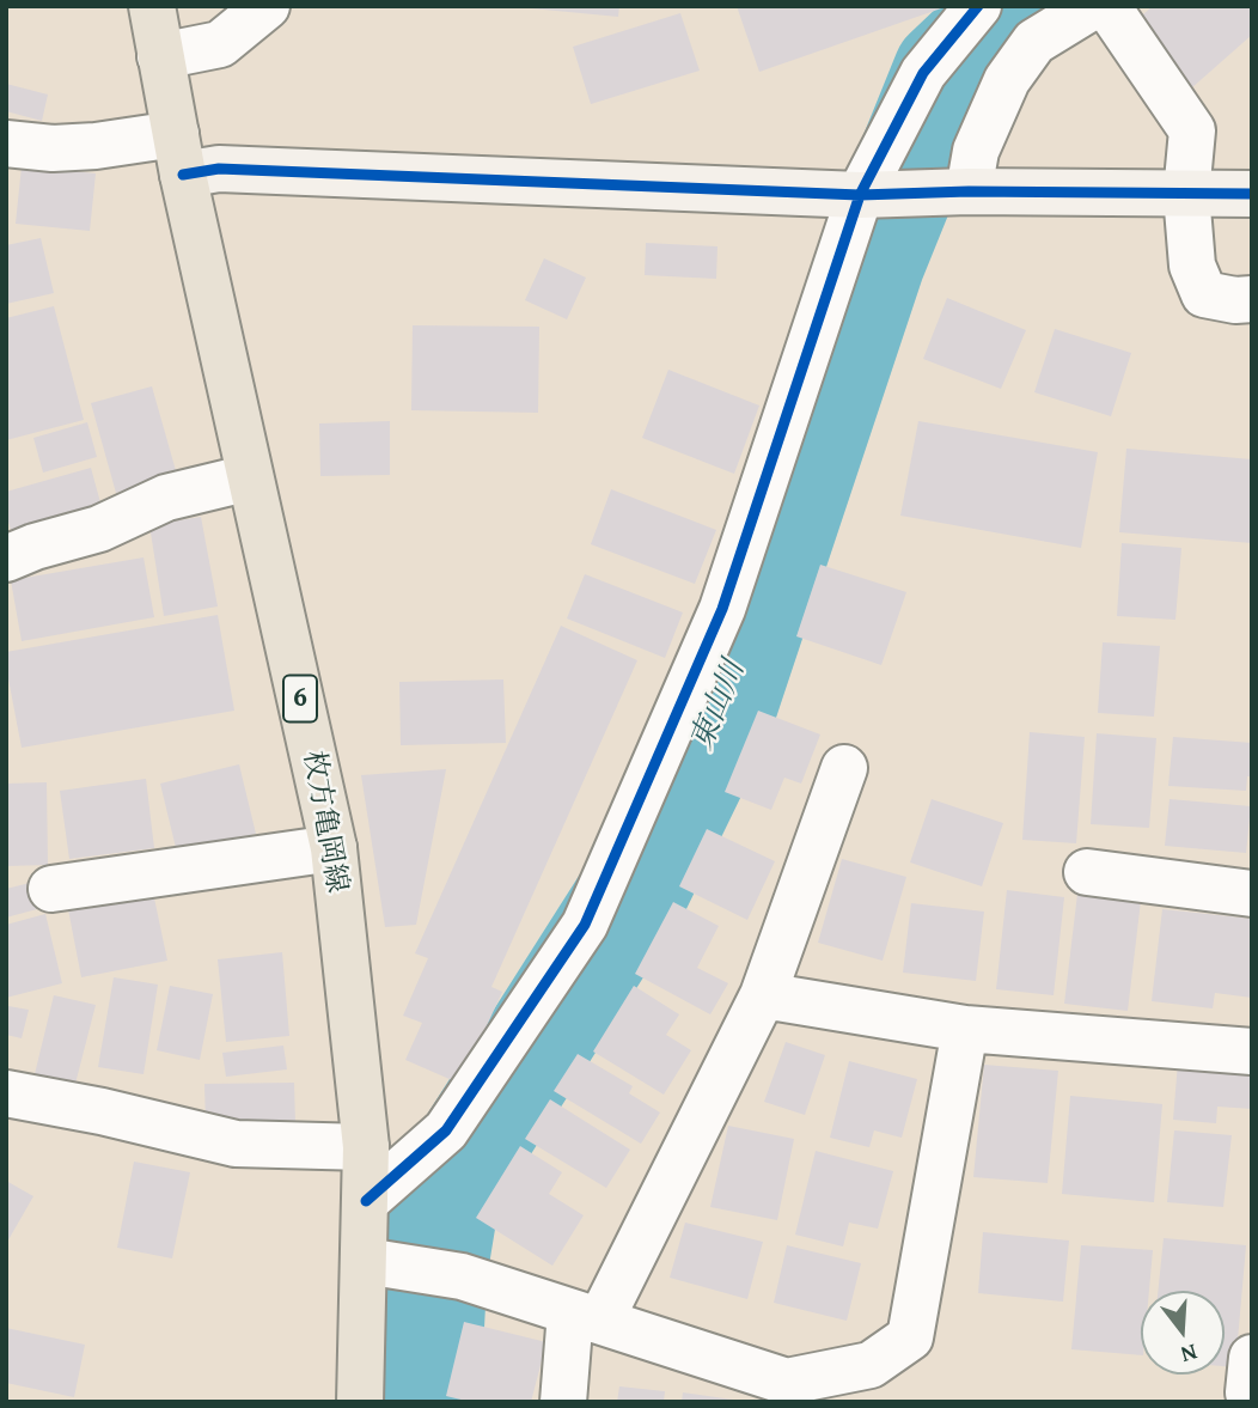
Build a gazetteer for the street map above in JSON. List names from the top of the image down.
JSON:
{
  "streets": {
    "main road": ["6", "枚方亀岡線"]
  },
  "water": ["東山川"],
  "north": "bottom"
}
